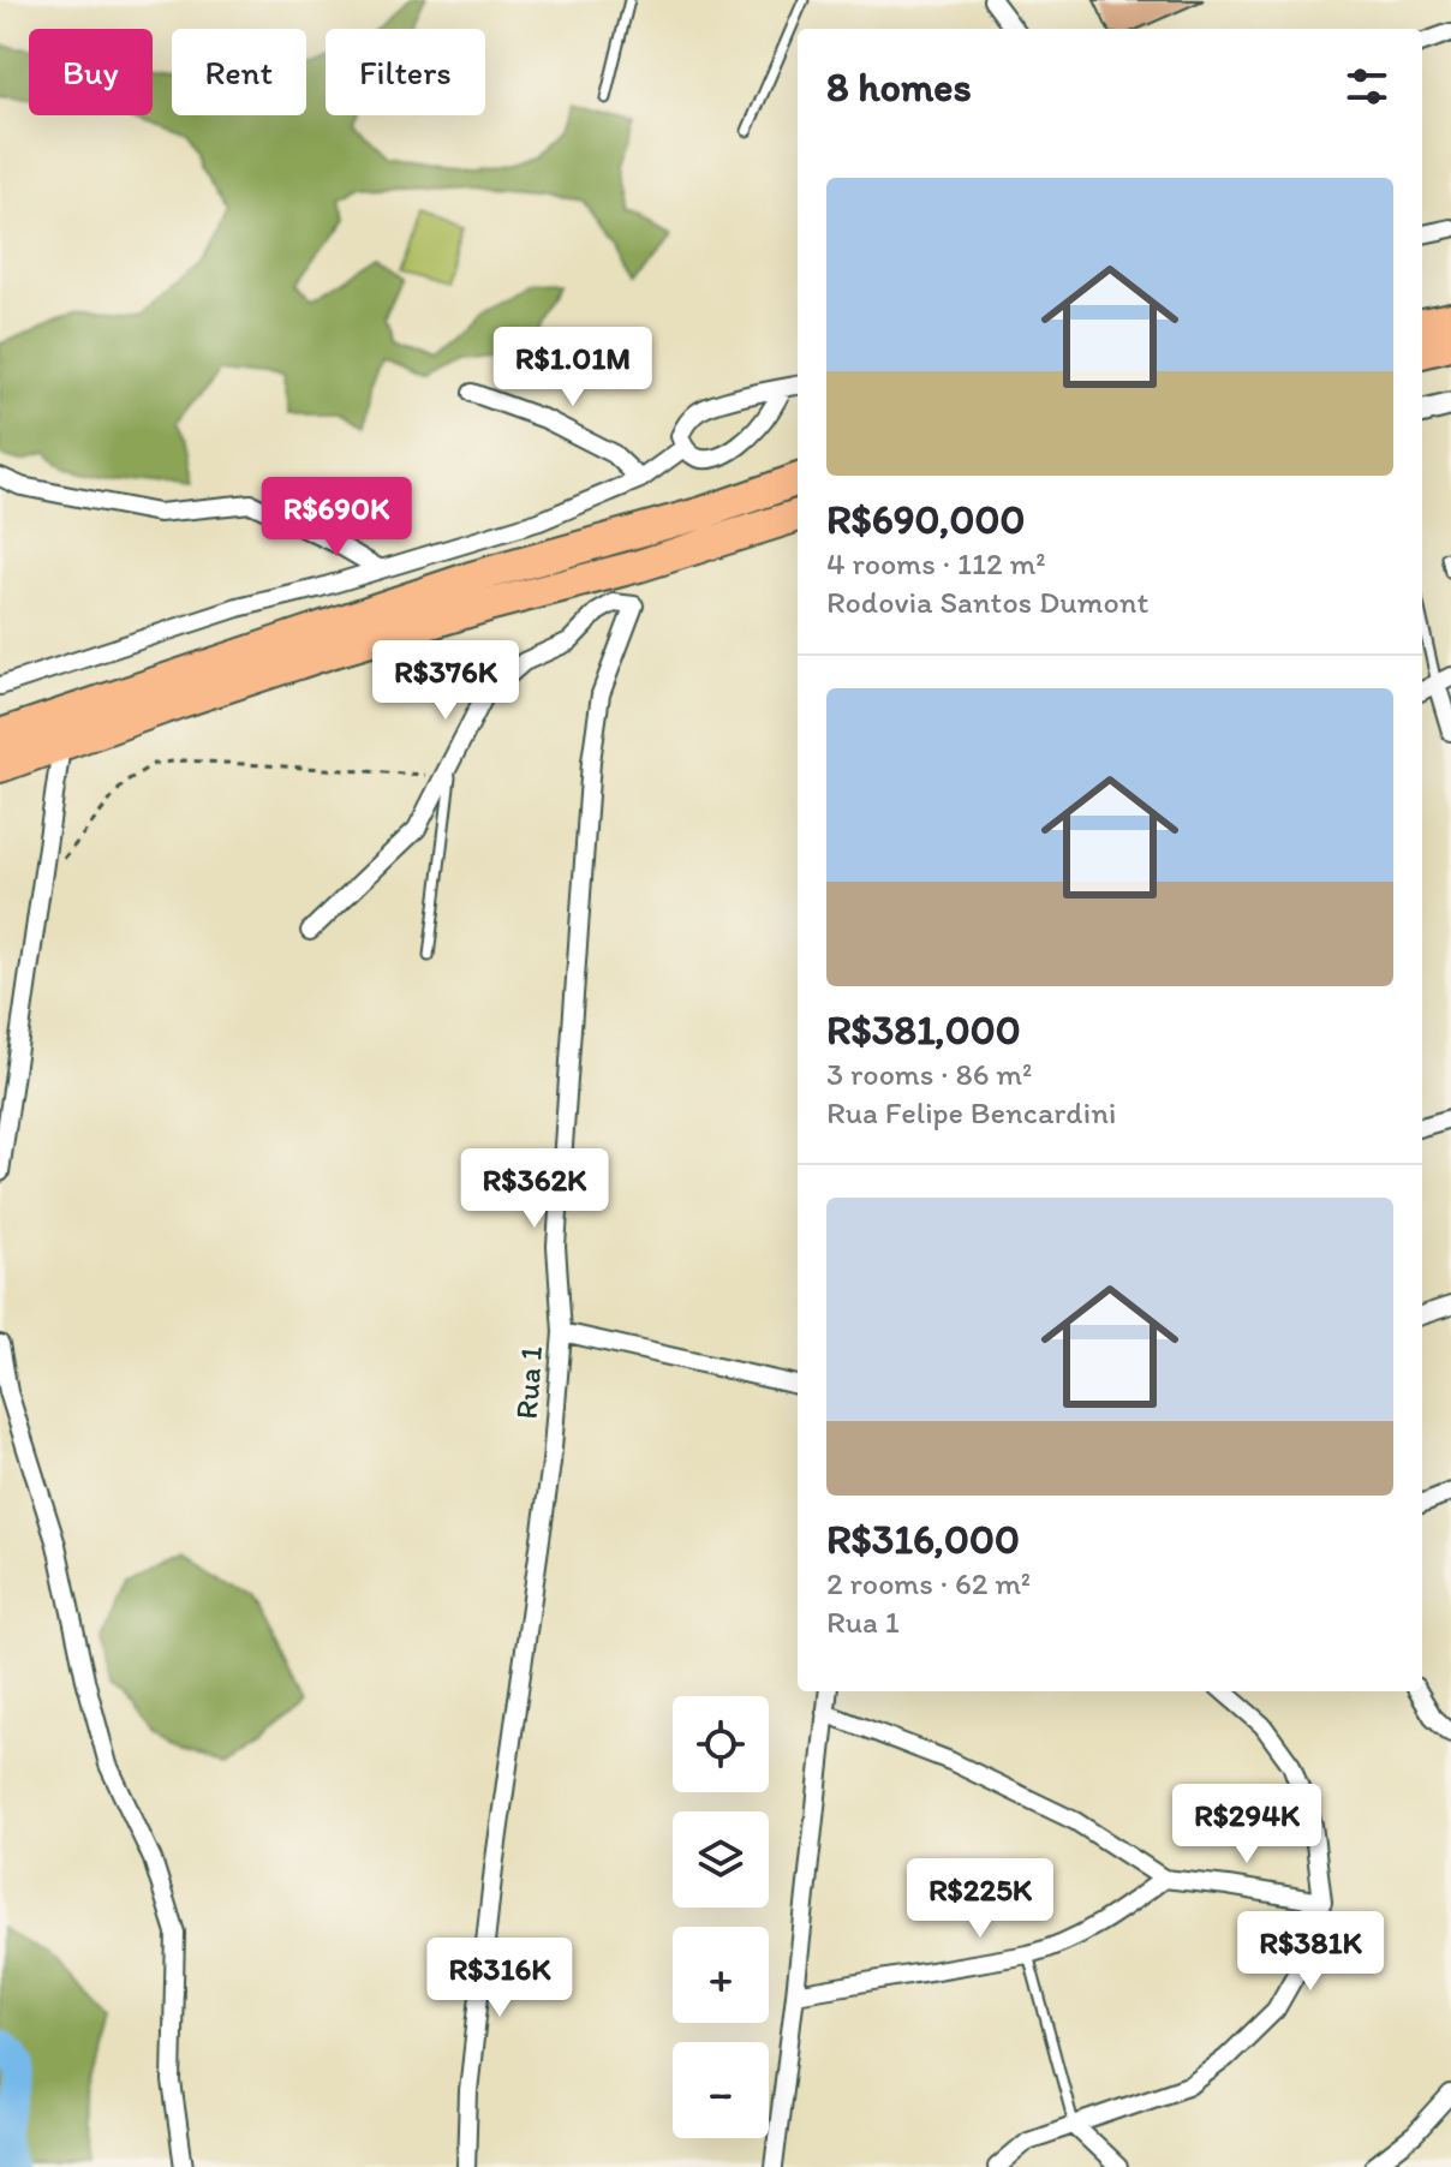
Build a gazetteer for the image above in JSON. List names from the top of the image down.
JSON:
{
  "streets": {
    "street": ["Rua 1"]
  },
  "page": {
    "chip": ["Buy", "Rent", "Filters"],
    "heading": "8 homes",
    "list": [
      {
        "name": "R$690,000",
        "note": "4 rooms · 112 m² · Rodovia Santos Dumont"
      },
      {
        "name": "R$381,000",
        "note": "3 rooms · 86 m² · Rua Felipe Bencardini"
      },
      {
        "name": "R$316,000",
        "note": "2 rooms · 62 m² · Rua 1"
      }
    ],
    "price": [
      "R$1.01M",
      "R$690K",
      "R$376K",
      "R$362K",
      "R$294K",
      "R$225K",
      "R$381K",
      "R$316K"
    ],
    "map_buttons": ["+", "−"]
  }
}
